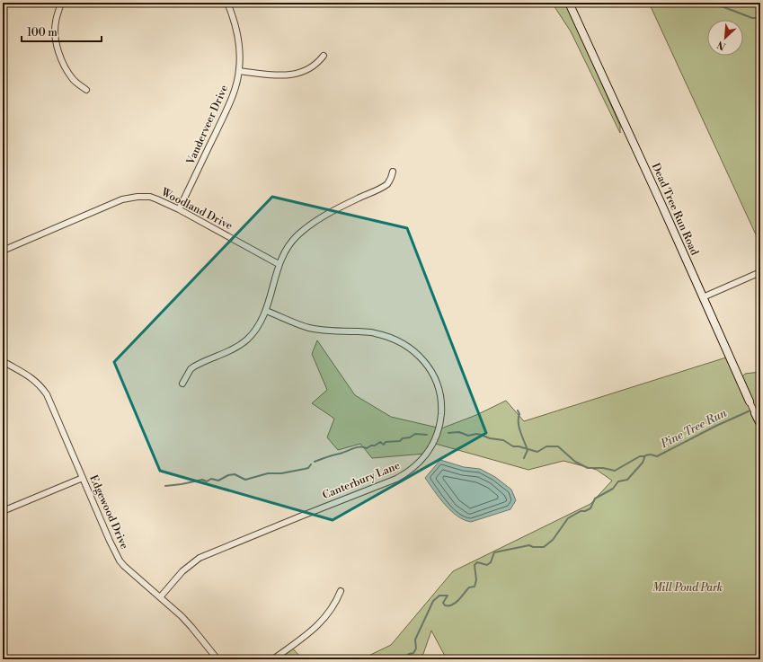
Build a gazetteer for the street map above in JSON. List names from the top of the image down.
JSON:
{
  "streets": {
    "street": [
      "Vanderveer Drive",
      "Woodland Drive",
      "Dead Tree Run Road",
      "Canterbury Lane",
      "Edgewood Drive"
    ]
  },
  "crossings": [
    ["Vanderveer Drive", "Woodland Drive"],
    ["Canterbury Lane", "Edgewood Drive"]
  ],
  "water": ["Pine Tree Run"],
  "parks": ["Mill Pond Park"],
  "scale_bar": "100 m",
  "north": "bottom left"
}
